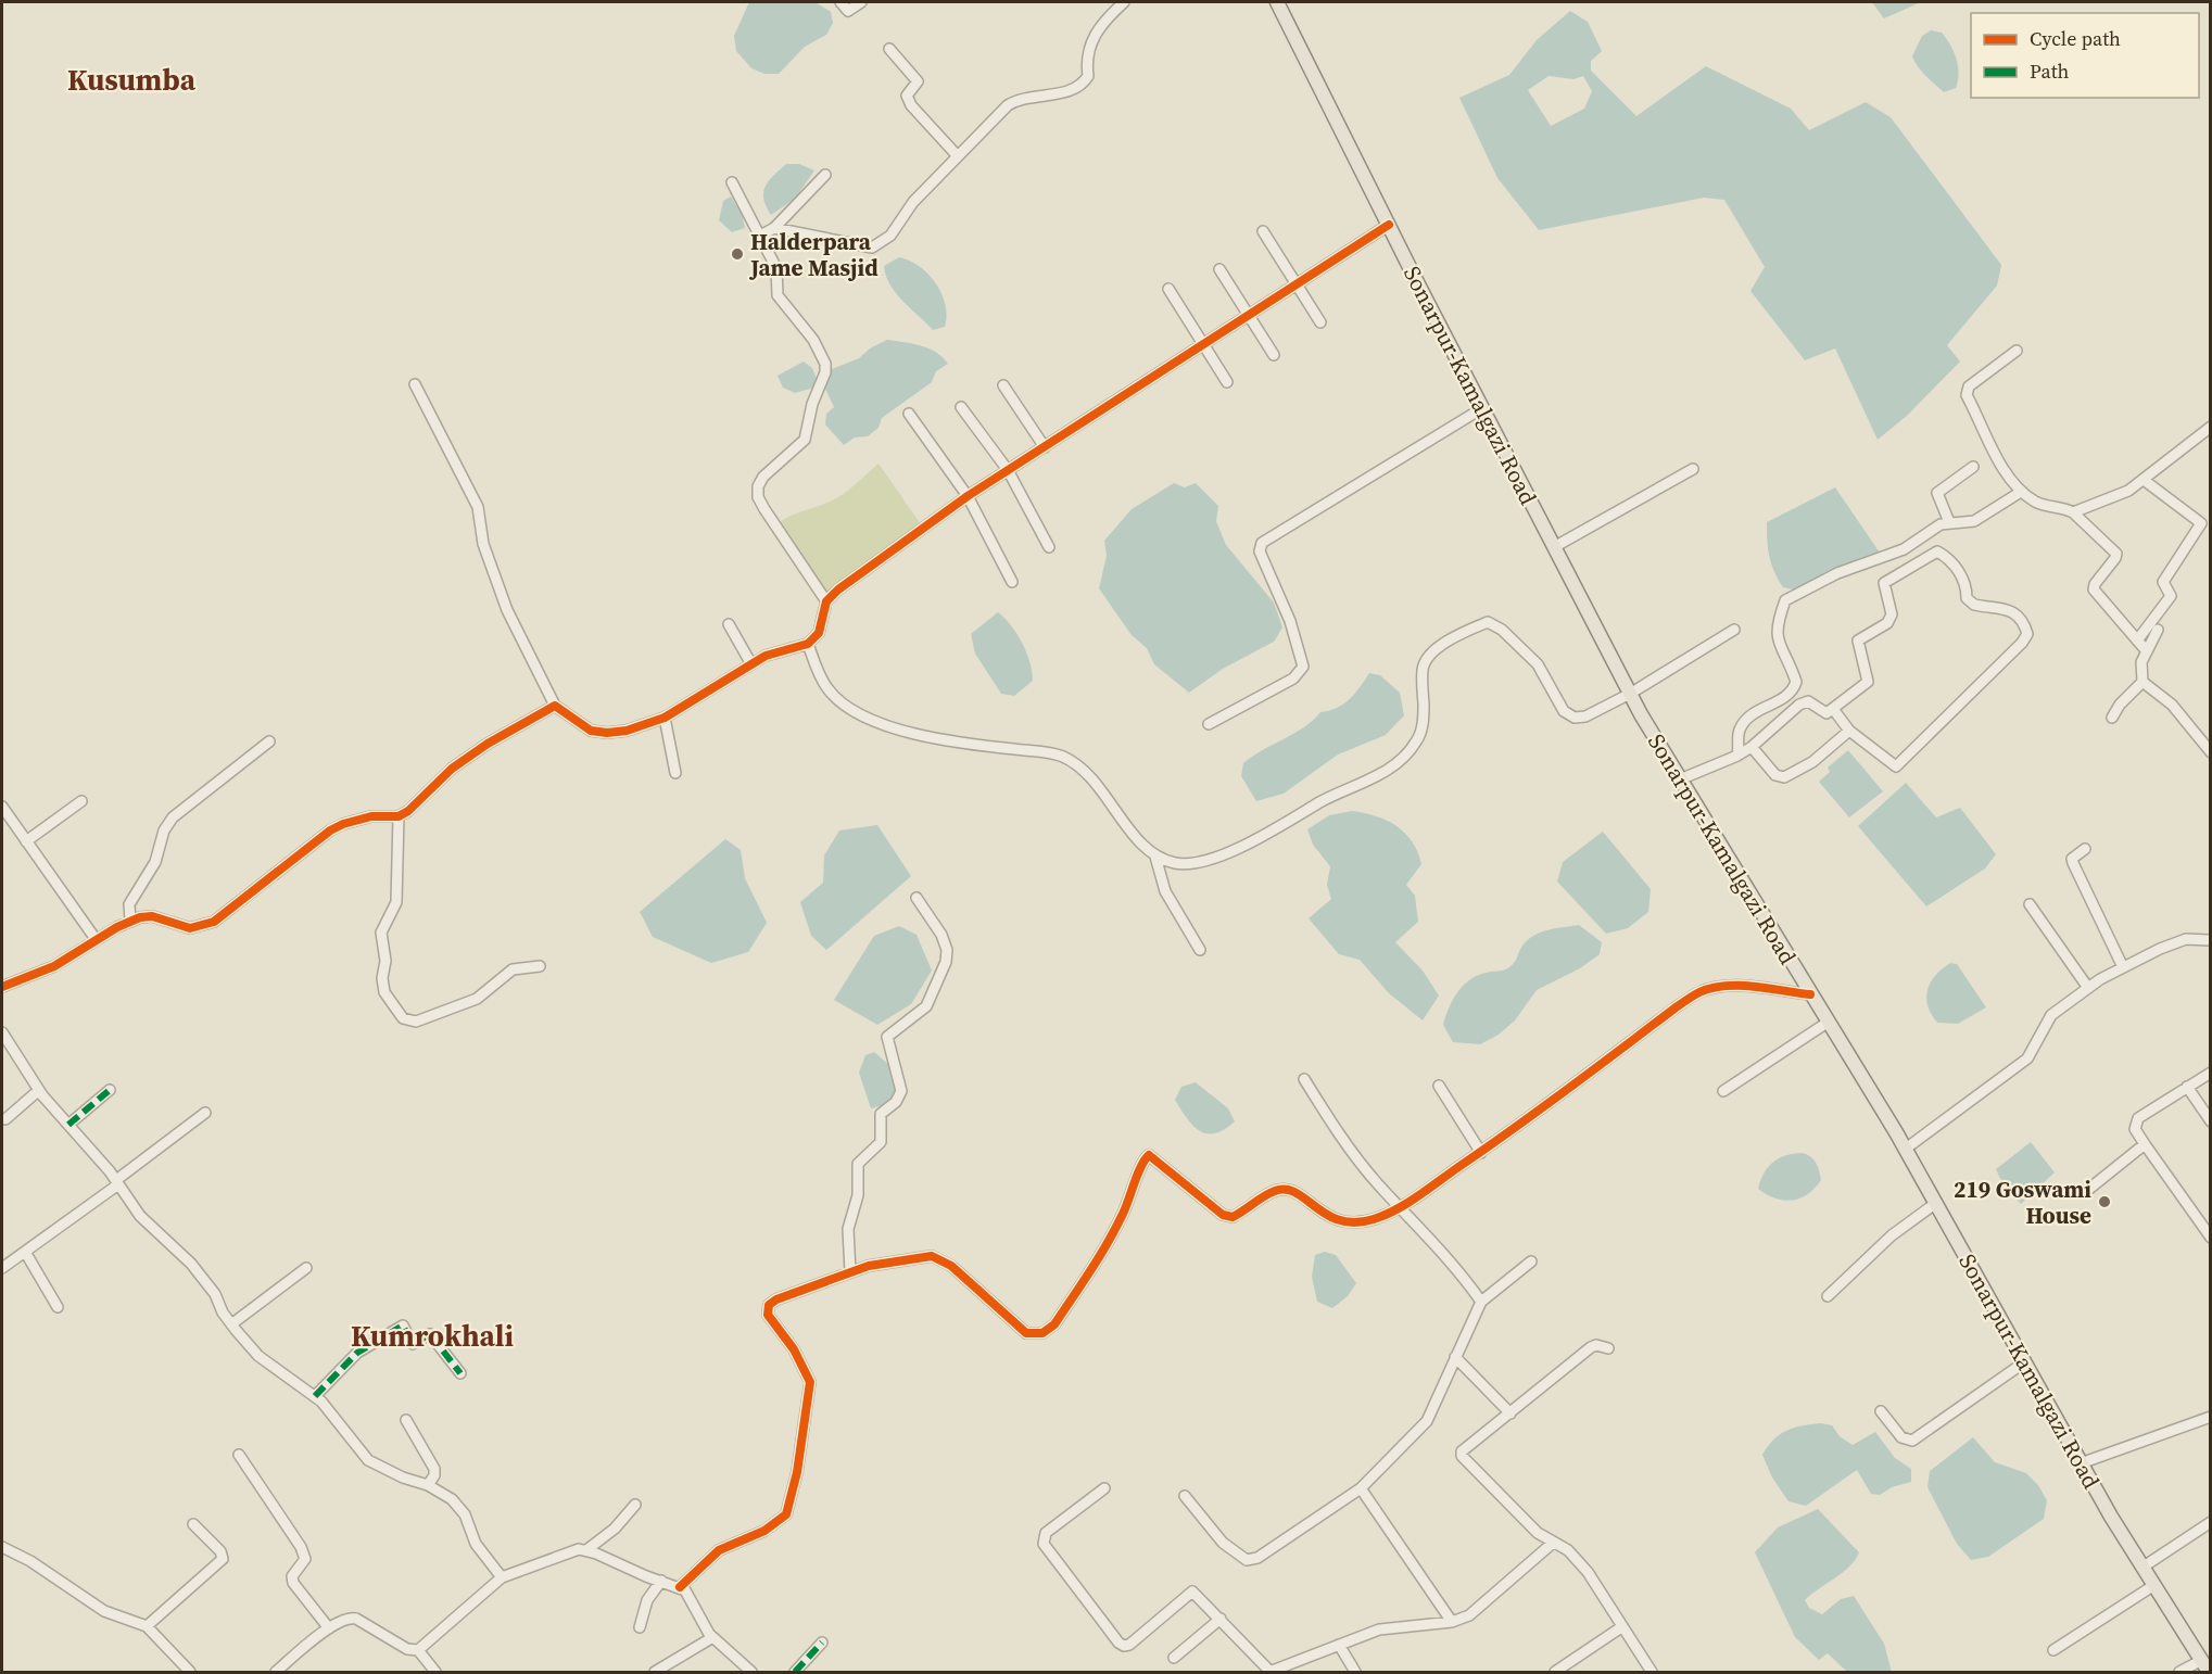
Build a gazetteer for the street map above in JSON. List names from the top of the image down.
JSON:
{
  "streets": {
    "main road": ["Sonarpur-Kamalgazi Road"]
  },
  "districts": ["Kusumba", "Kumrokhali"],
  "places": ["Halderpara Jame Masjid", "219 Goswami House"],
  "legend": ["Cycle path", "Path"]
}
